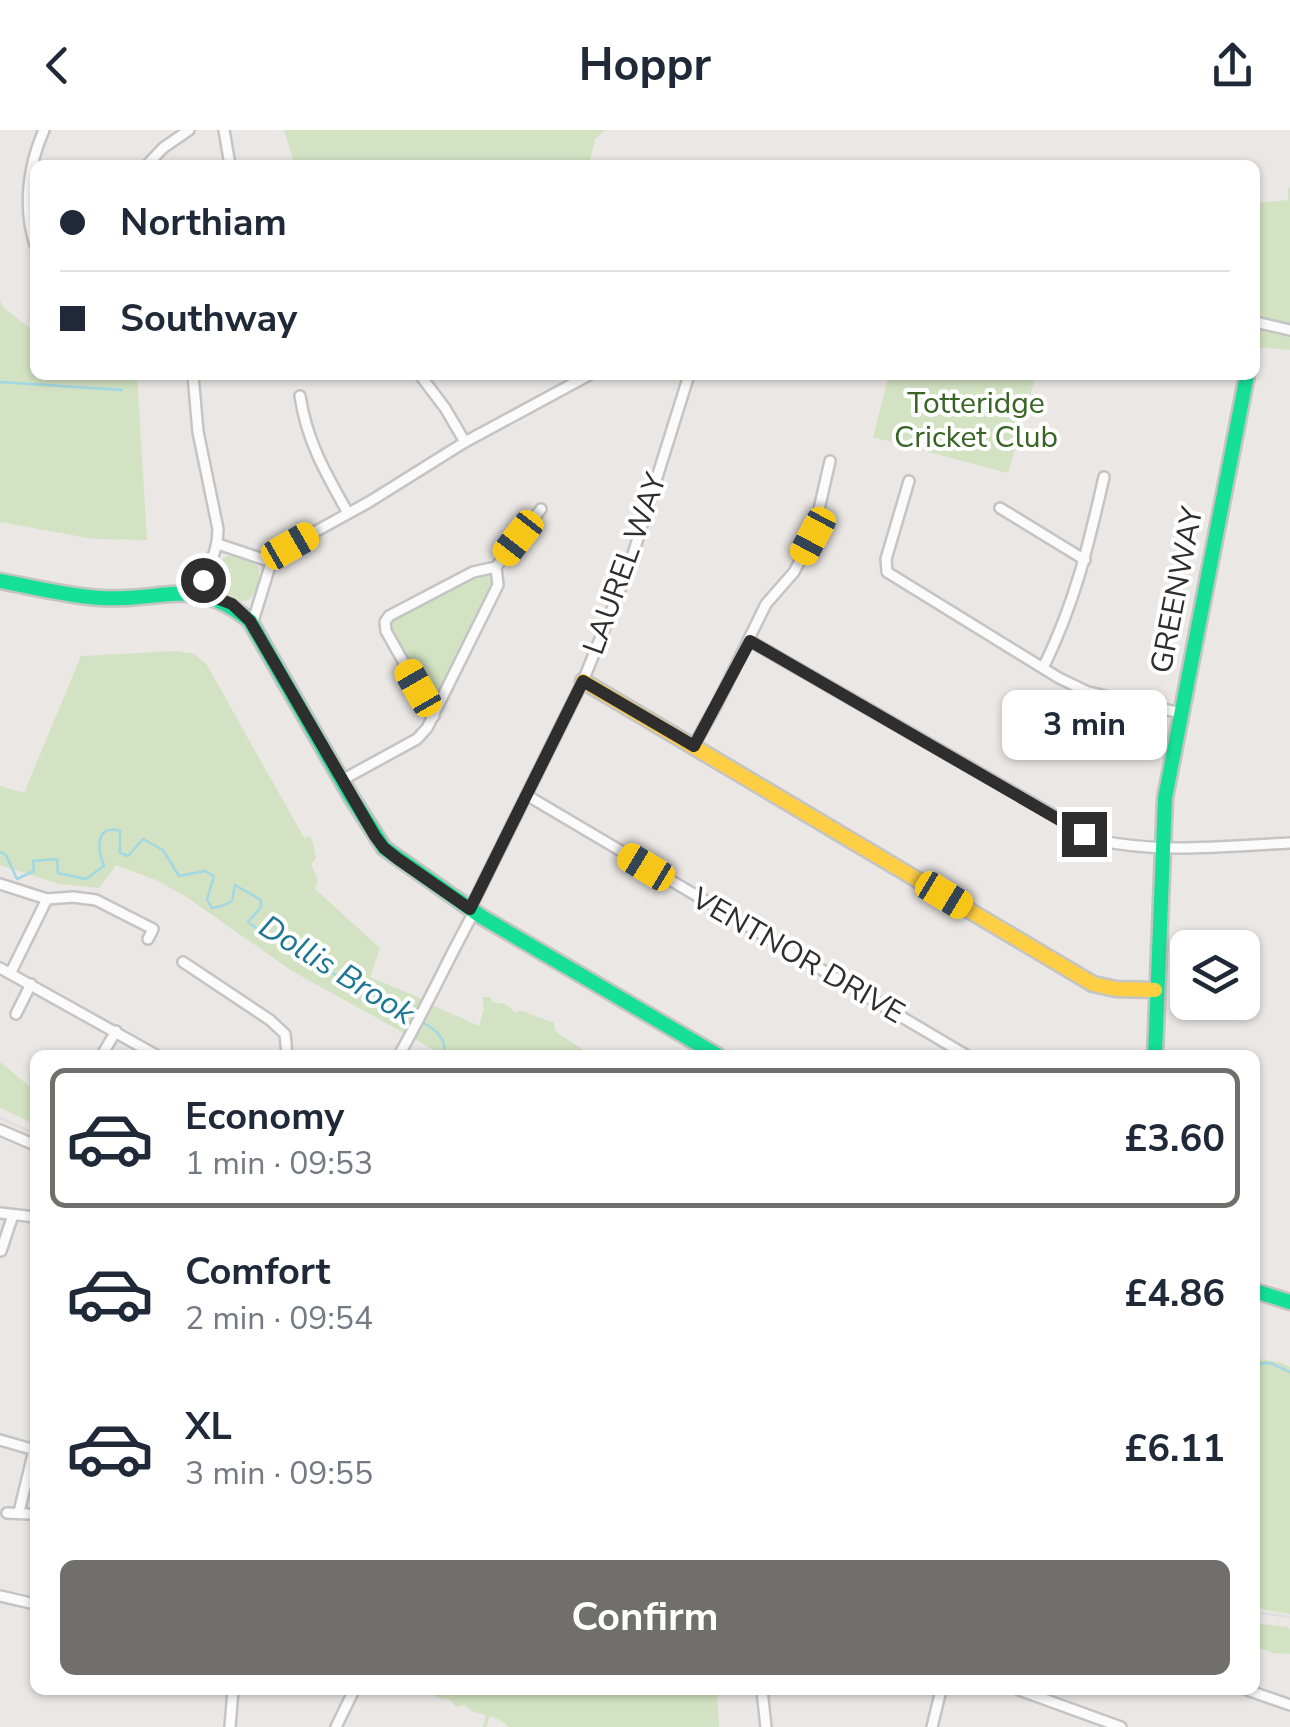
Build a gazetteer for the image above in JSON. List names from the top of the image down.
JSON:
{
  "streets": {
    "street": ["LAUREL WAY", "GREENWAY", "VENTNOR DRIVE"]
  },
  "crossings": [
    ["LAUREL WAY", "VENTNOR DRIVE"]
  ],
  "water": ["Dollis Brook"],
  "parks": ["Totteridge Cricket Club"],
  "page": {
    "header": "Hoppr",
    "banner": ["Northiam", "Southway"],
    "bubble": "3 min",
    "list": [
      {
        "name": "Economy",
        "note": "1 min · 09:53",
        "value": "£3.60"
      },
      {
        "name": "Comfort",
        "note": "2 min · 09:54",
        "value": "£4.86"
      },
      {
        "name": "XL",
        "note": "3 min · 09:55",
        "value": "£6.11"
      }
    ],
    "buttons": "Confirm"
  }
}
